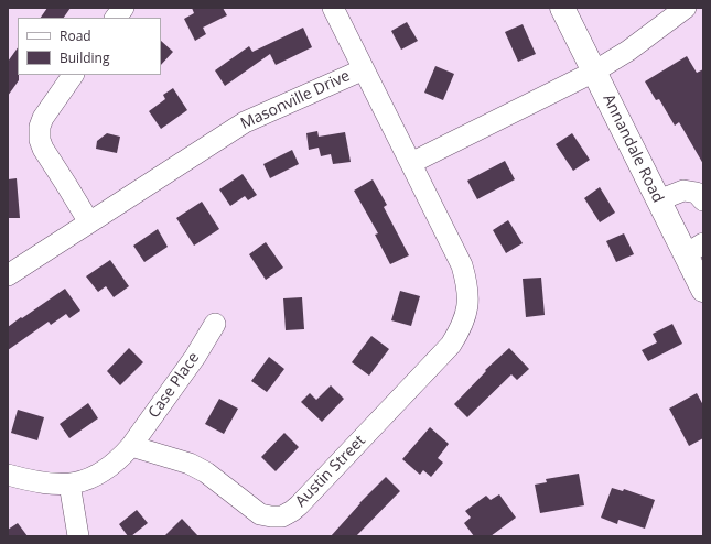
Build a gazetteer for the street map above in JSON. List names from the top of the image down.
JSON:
{
  "streets": {
    "main road": ["Annandale Road"],
    "street": ["Masonville Drive", "Case Place", "Austin Street"]
  },
  "crossings": [
    ["Masonville Drive", "Austin Street"],
    ["Case Place", "Austin Street"]
  ],
  "legend": ["Road", "Building"]
}
